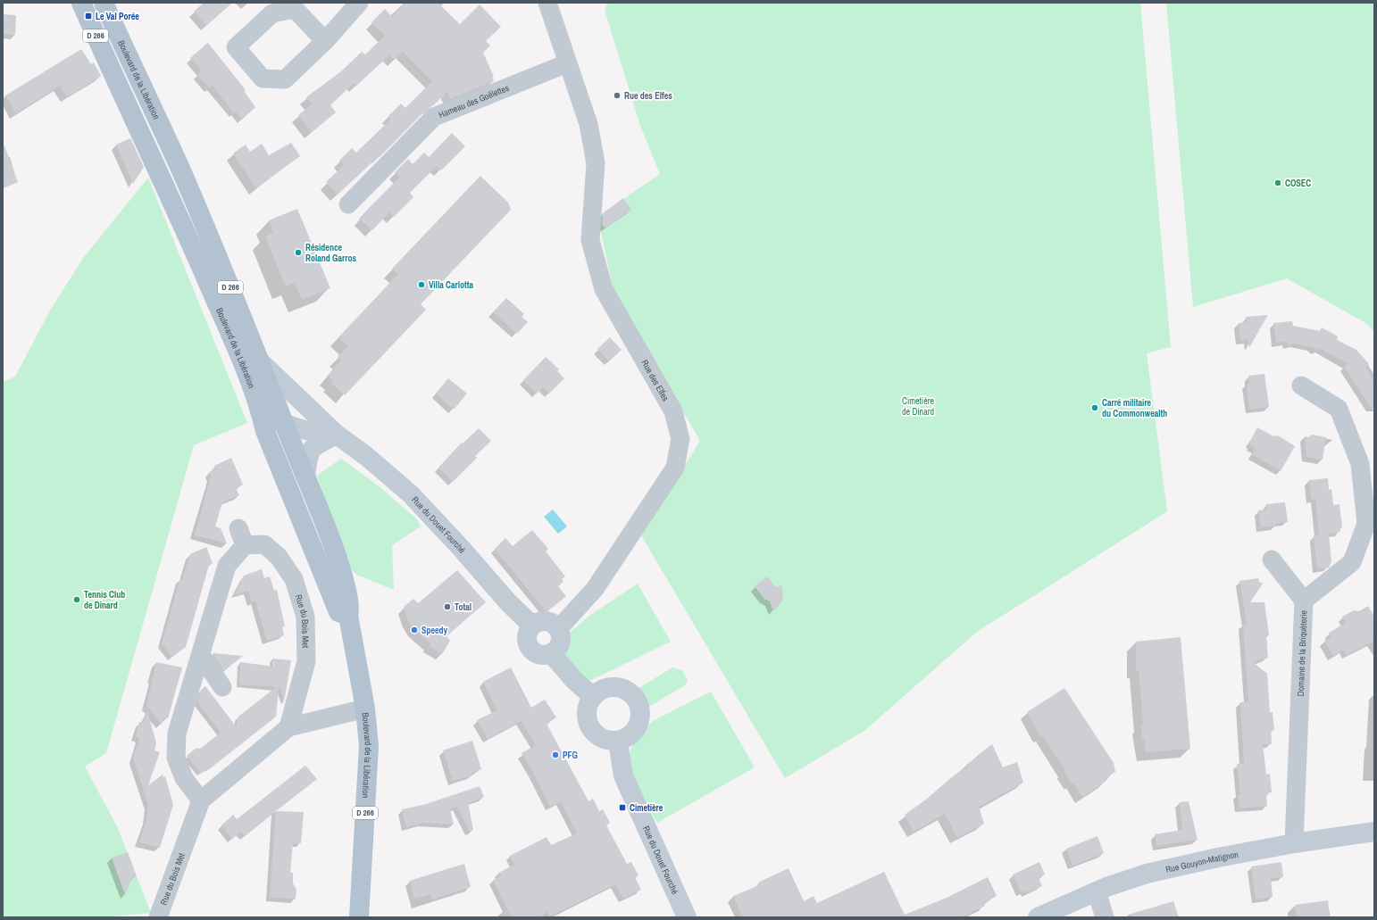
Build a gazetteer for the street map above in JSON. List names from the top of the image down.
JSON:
{
  "streets": {
    "main road": [
      "D 266",
      "Boulevard de la Libération",
      "Rue du Douet Fourché",
      "Rue Gouyon-Matignon"
    ],
    "street": [
      "Hameau des Goëlettes",
      "Rue des Elfes",
      "Rue du Bois Met",
      "Domaine de la Briquèterie"
    ]
  },
  "crossings": [
    ["Boulevard de la Libération", "Rue du Douet Fourché"],
    ["Boulevard de la Libération", "Rue du Bois Met"],
    ["Hameau des Goëlettes", "Rue des Elfes"],
    ["Rue des Elfes", "Rue du Douet Fourché"],
    ["Domaine de la Briquèterie", "Rue Gouyon-Matignon"]
  ],
  "parks": ["Cimetière de Dinard"],
  "places": {
    "transit": ["Le Val Porée", "Cimetière"],
    "other": [
      "Rue des Elfes",
      "COSEC",
      "Résidence Roland Garros",
      "Villa Carlotta",
      "Carré militaire du Commonwealth",
      "Tennis Club de Dinard",
      "Total",
      "Speedy",
      "PFG"
    ]
  }
}
